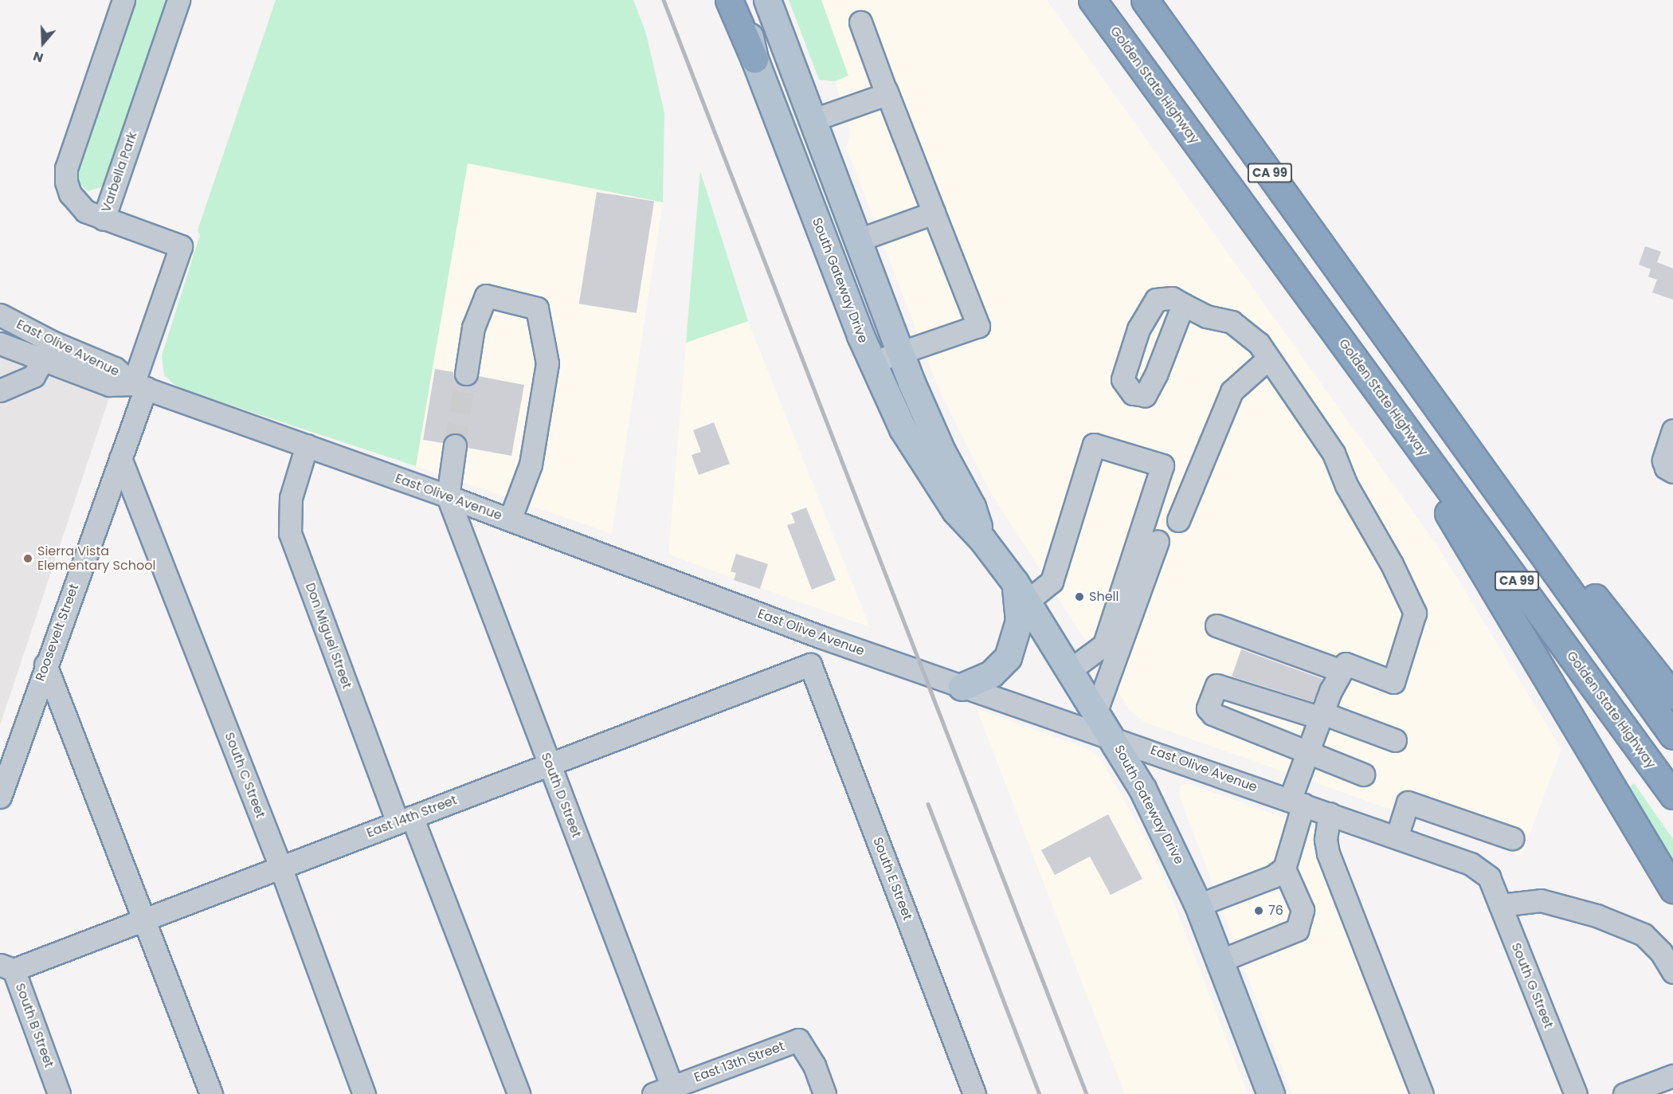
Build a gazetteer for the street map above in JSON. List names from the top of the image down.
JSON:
{
  "streets": {
    "highway": ["Golden State Highway", "CA 99"],
    "main road": ["South Gateway Drive"],
    "street": [
      "Varbella Park",
      "East Olive Avenue",
      "Roosevelt Street",
      "Don Miguel Street",
      "South C Street",
      "South D Street",
      "East 14th Street",
      "South E Street",
      "South G Street",
      "South B Street",
      "East 13th Street"
    ]
  },
  "crossings": [
    ["Varbella Park", "Roosevelt Street"],
    ["South Gateway Drive", "East Olive Avenue"],
    ["East Olive Avenue", "Roosevelt Street"],
    ["East Olive Avenue", "Don Miguel Street"],
    ["East Olive Avenue", "South D Street"],
    ["East Olive Avenue", "South G Street"],
    ["Roosevelt Street", "South C Street"],
    ["Don Miguel Street", "East 14th Street"],
    ["South C Street", "East 14th Street"],
    ["South D Street", "East 14th Street"],
    ["South D Street", "East 13th Street"],
    ["East 14th Street", "South E Street"],
    ["East 14th Street", "South B Street"]
  ],
  "places": ["Sierra Vista Elementary School", "Shell", "76"],
  "north": "bottom"
}
